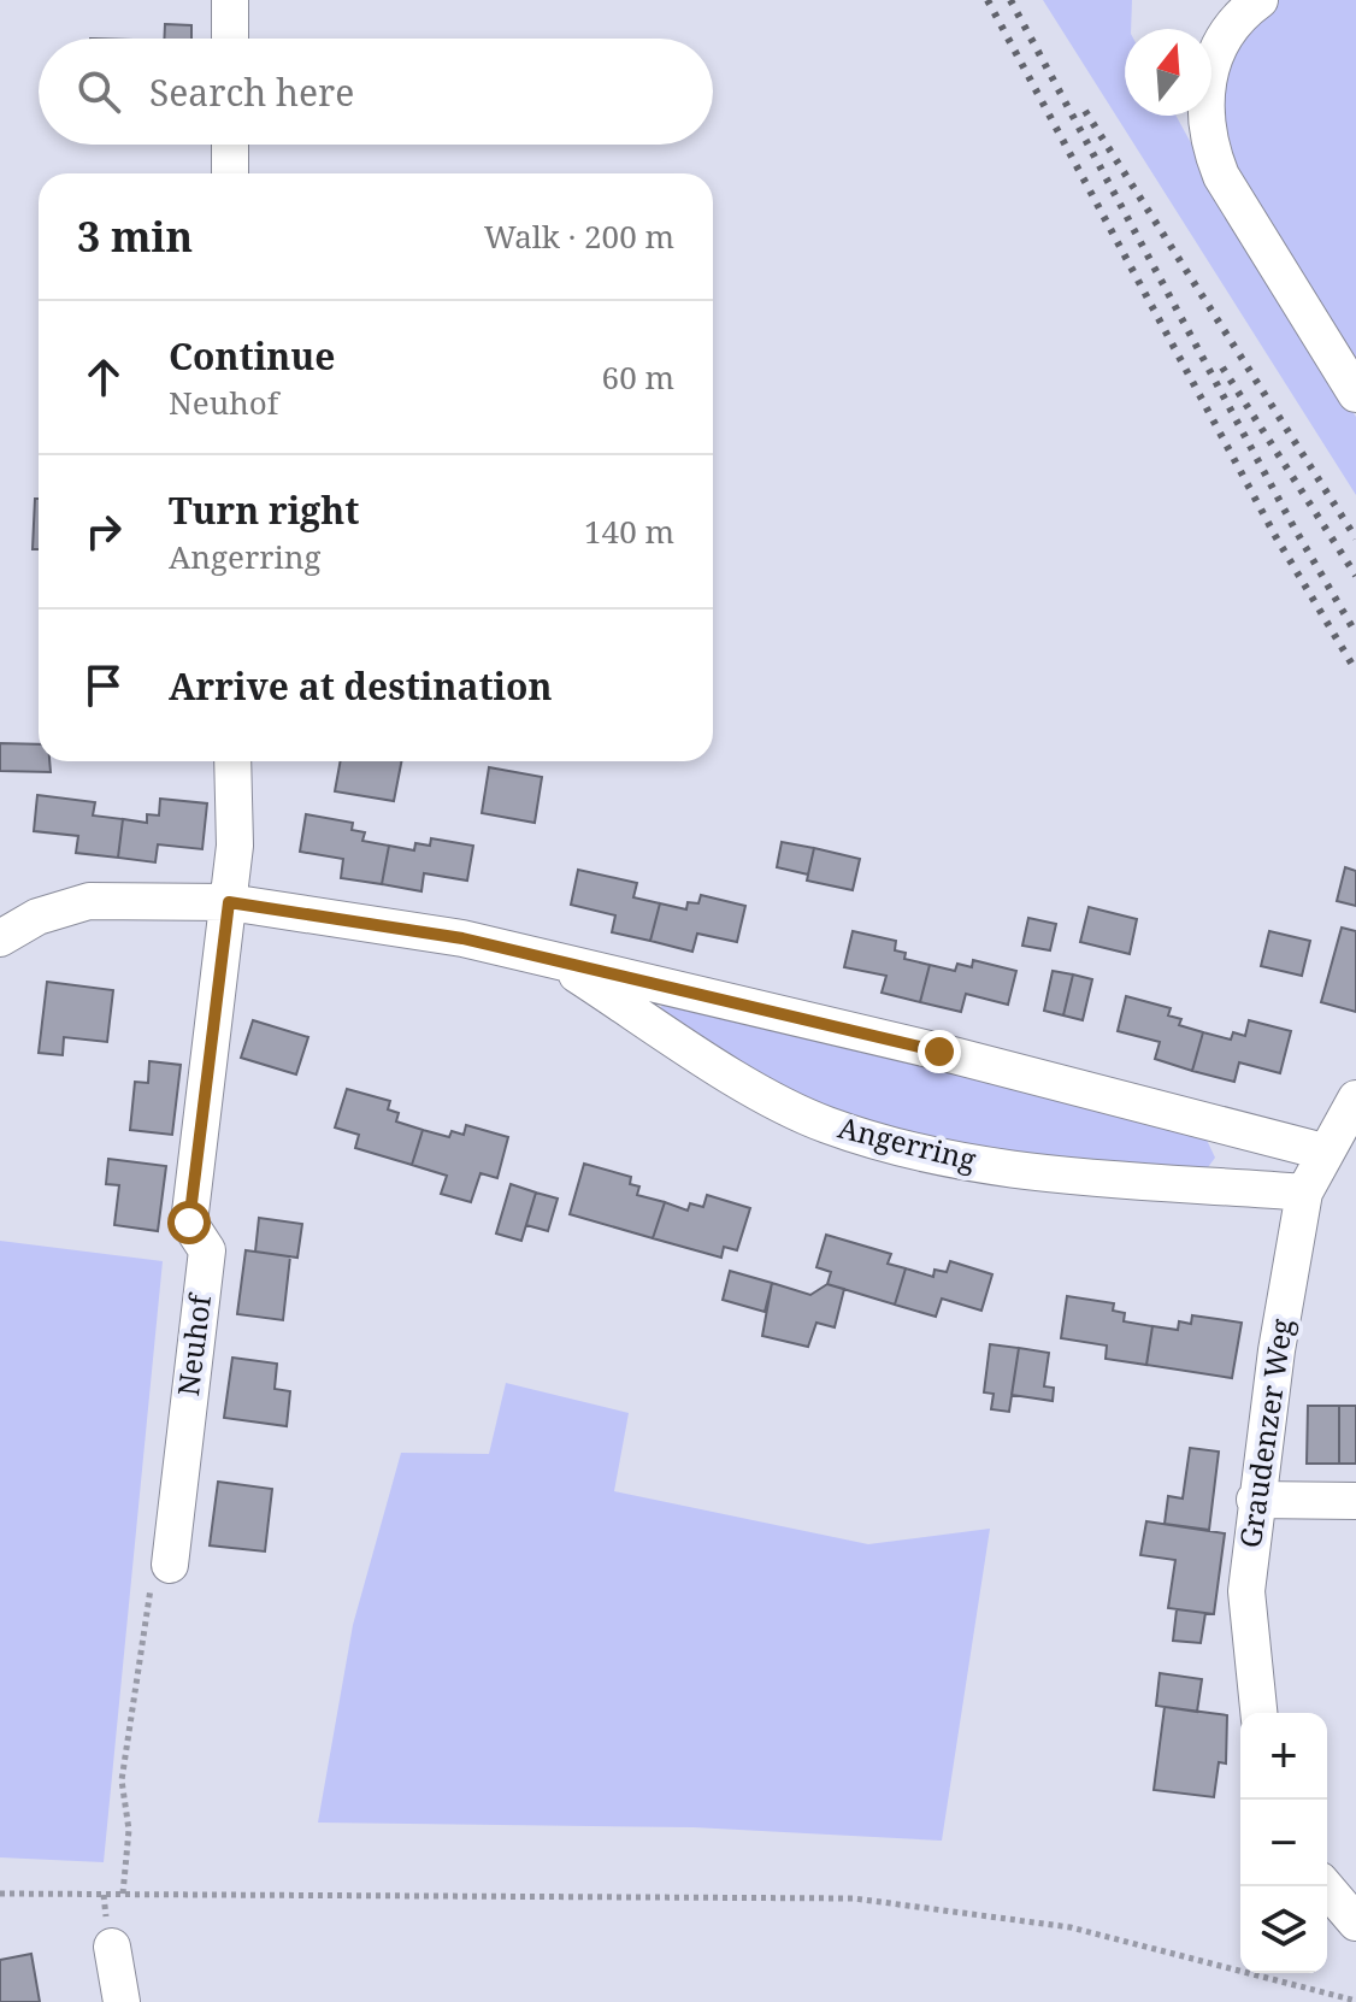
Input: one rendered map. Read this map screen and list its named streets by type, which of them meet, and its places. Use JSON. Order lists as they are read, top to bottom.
{
  "streets": {
    "street": ["Angerring", "Neuhof", "Graudenzer Weg"]
  },
  "crossings": [
    ["Angerring", "Neuhof"],
    ["Angerring", "Graudenzer Weg"]
  ],
  "north": "top",
  "page": {
    "search": "Search here",
    "heading": ["3 min", "Walk · 200 m"],
    "list": [
      ["Continue", "Neuhof", "60 m"],
      ["Turn right", "Angerring", "140 m"],
      "Arrive at destination"
    ],
    "map_buttons": ["+", "−"]
  }
}
